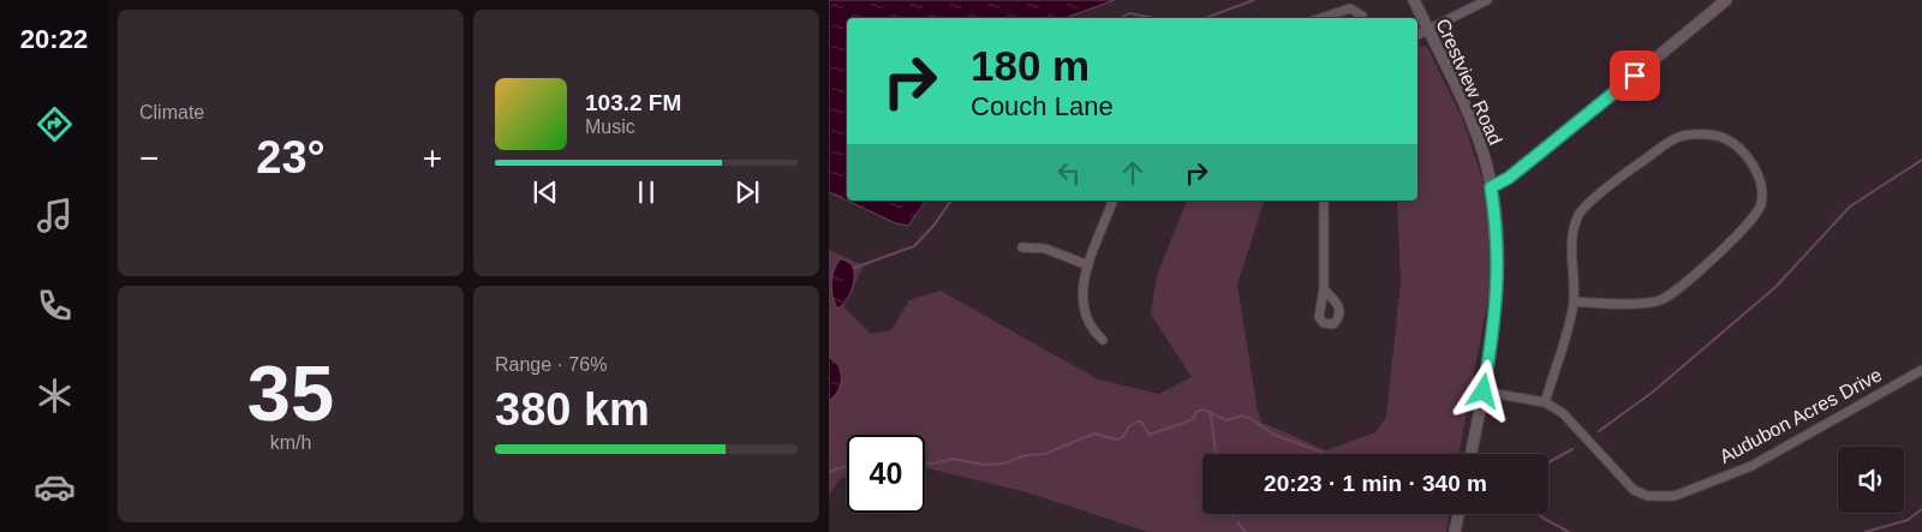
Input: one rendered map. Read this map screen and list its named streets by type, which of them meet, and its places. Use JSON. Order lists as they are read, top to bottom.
{
  "streets": {
    "street": ["Crestview Road", "Audubon Acres Drive"]
  },
  "crossings": [
    ["Crestview Road", "Audubon Acres Drive"]
  ],
  "page": {
    "tabs": "20:22",
    "tile": [
      "Climate",
      ["35", "km/h"],
      ["Range · 76%", "380 km"]
    ],
    "turn": ["180 m", "Couch Lane"],
    "song": ["103.2 FM", "Music"],
    "heat": ["−", "23°", "+"],
    "limit": "40",
    "trip": "20:23 · 1 min · 340 m"
  }
}
